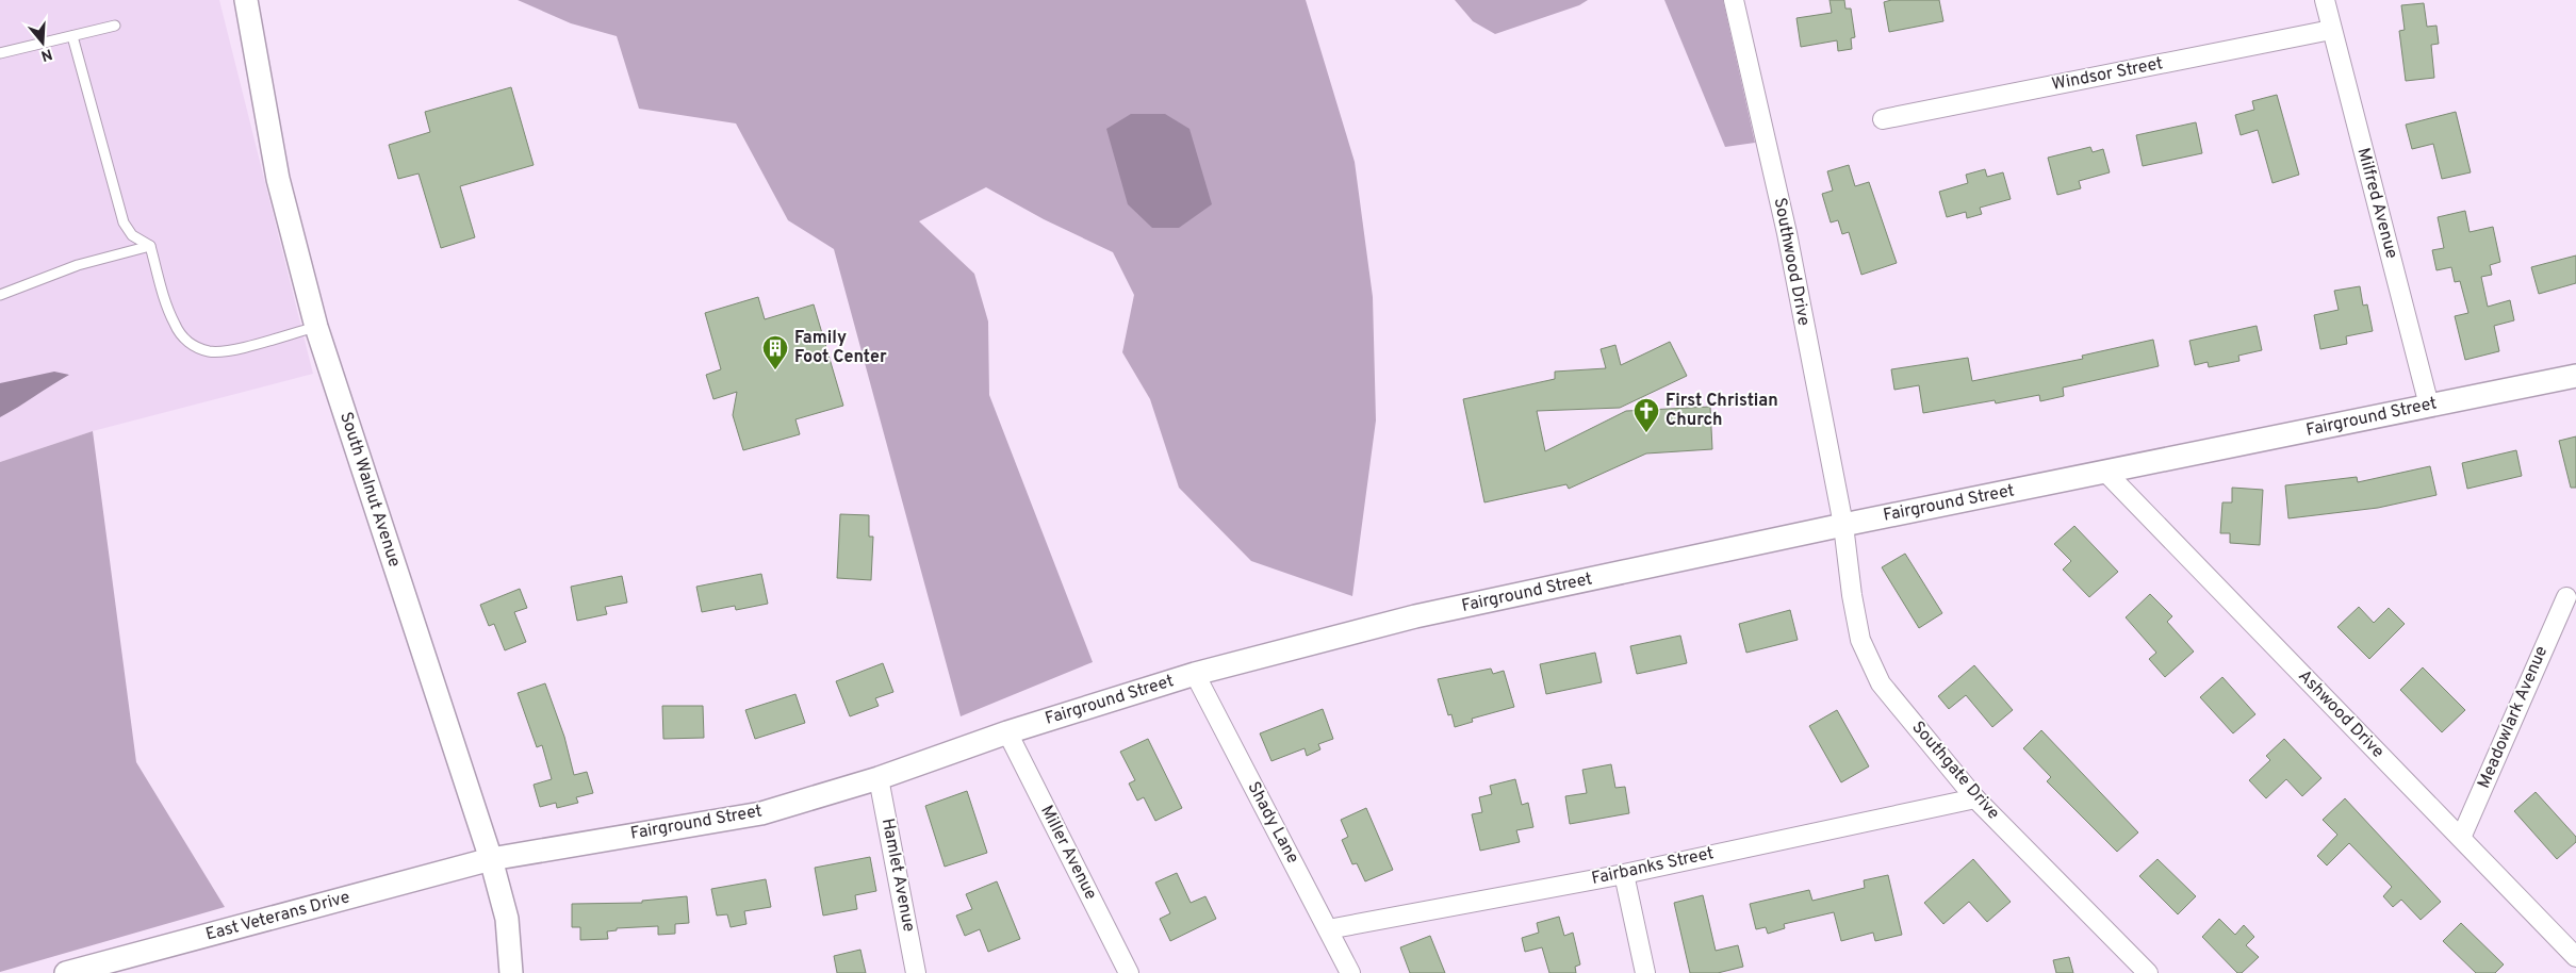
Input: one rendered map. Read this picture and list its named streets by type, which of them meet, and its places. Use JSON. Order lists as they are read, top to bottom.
{
  "streets": {
    "street": [
      "Windsor Street",
      "Milfred Avenue",
      "Southwood Drive",
      "Fairground Street",
      "South Walnut Avenue",
      "Ashwood Drive",
      "Meadowlark Avenue",
      "Southgate Drive",
      "Shady Lane",
      "Miller Avenue",
      "Fairbanks Street",
      "Hamlet Avenue",
      "East Veterans Drive"
    ]
  },
  "crossings": [
    ["Windsor Street", "Milfred Avenue"],
    ["Milfred Avenue", "Fairground Street"],
    ["Southwood Drive", "Fairground Street"],
    ["Southwood Drive", "Southgate Drive"],
    ["Fairground Street", "South Walnut Avenue"],
    ["Fairground Street", "Ashwood Drive"],
    ["Fairground Street", "Southgate Drive"],
    ["Fairground Street", "Shady Lane"],
    ["Fairground Street", "Miller Avenue"],
    ["Fairground Street", "Hamlet Avenue"],
    ["Fairground Street", "East Veterans Drive"],
    ["South Walnut Avenue", "East Veterans Drive"],
    ["Ashwood Drive", "Meadowlark Avenue"],
    ["Southgate Drive", "Fairbanks Street"],
    ["Shady Lane", "Fairbanks Street"]
  ],
  "places": {
    "building": ["Family Foot Center"],
    "church": ["First Christian Church"]
  },
  "north": "bottom"
}
